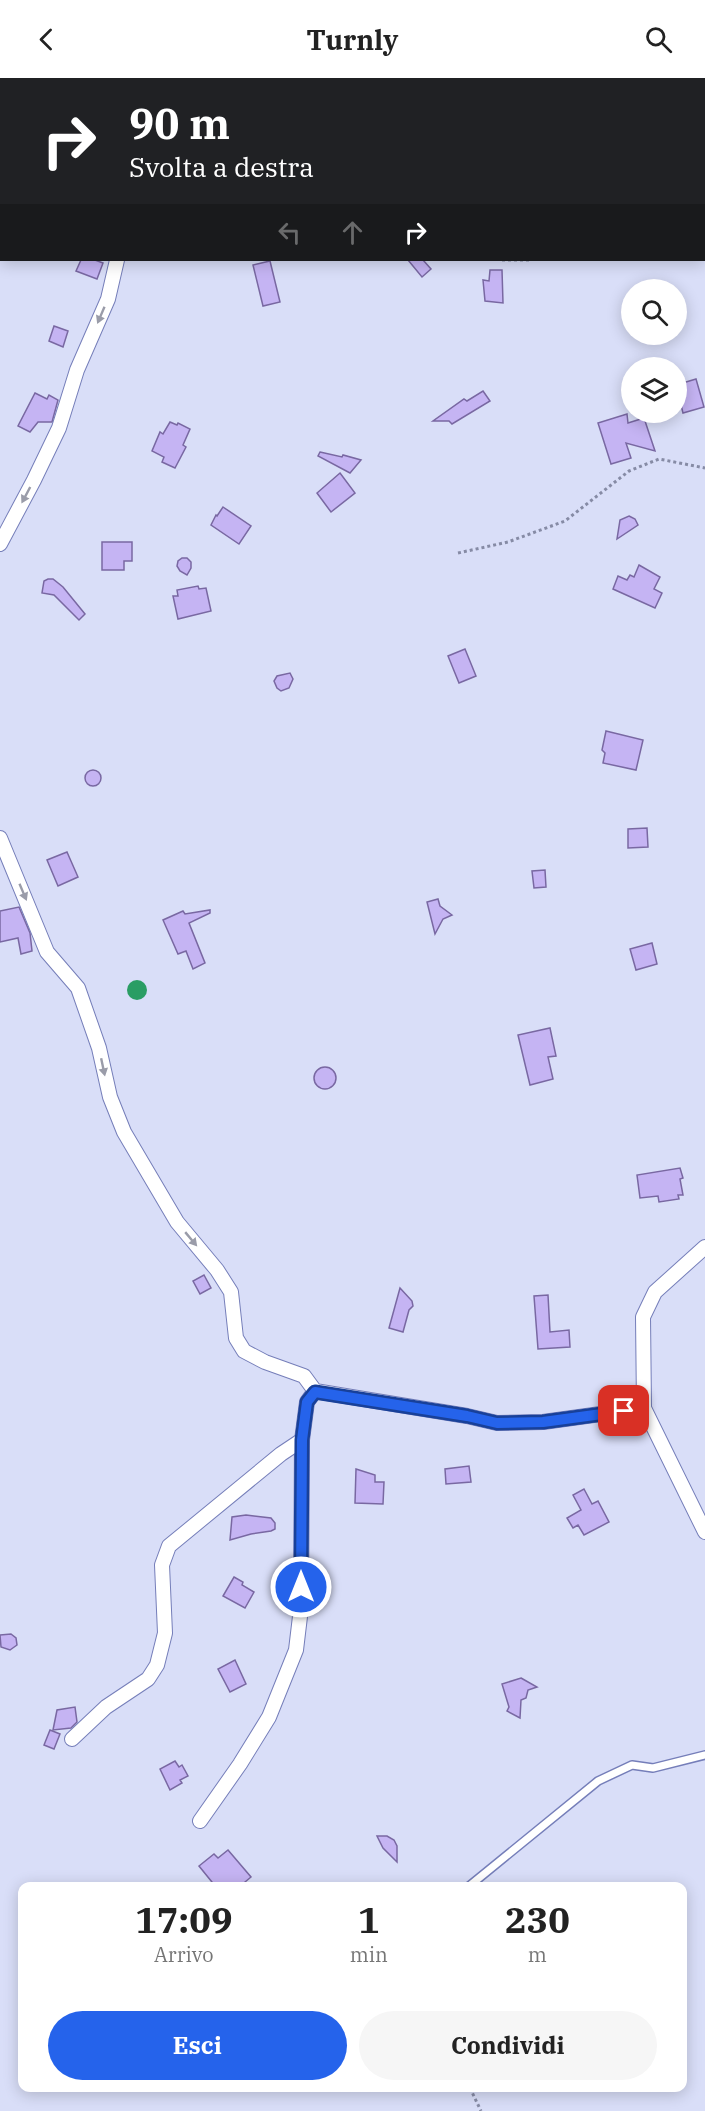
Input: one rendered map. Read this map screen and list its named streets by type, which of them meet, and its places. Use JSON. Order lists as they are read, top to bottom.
{
  "page": {
    "header": "Turnly",
    "turn": ["90 m", "Svolta a destra"],
    "eta": [
      "17:09",
      "Arrivo",
      "1",
      "min",
      "230",
      "m"
    ],
    "buttons": ["Esci", "Condividi"]
  }
}
